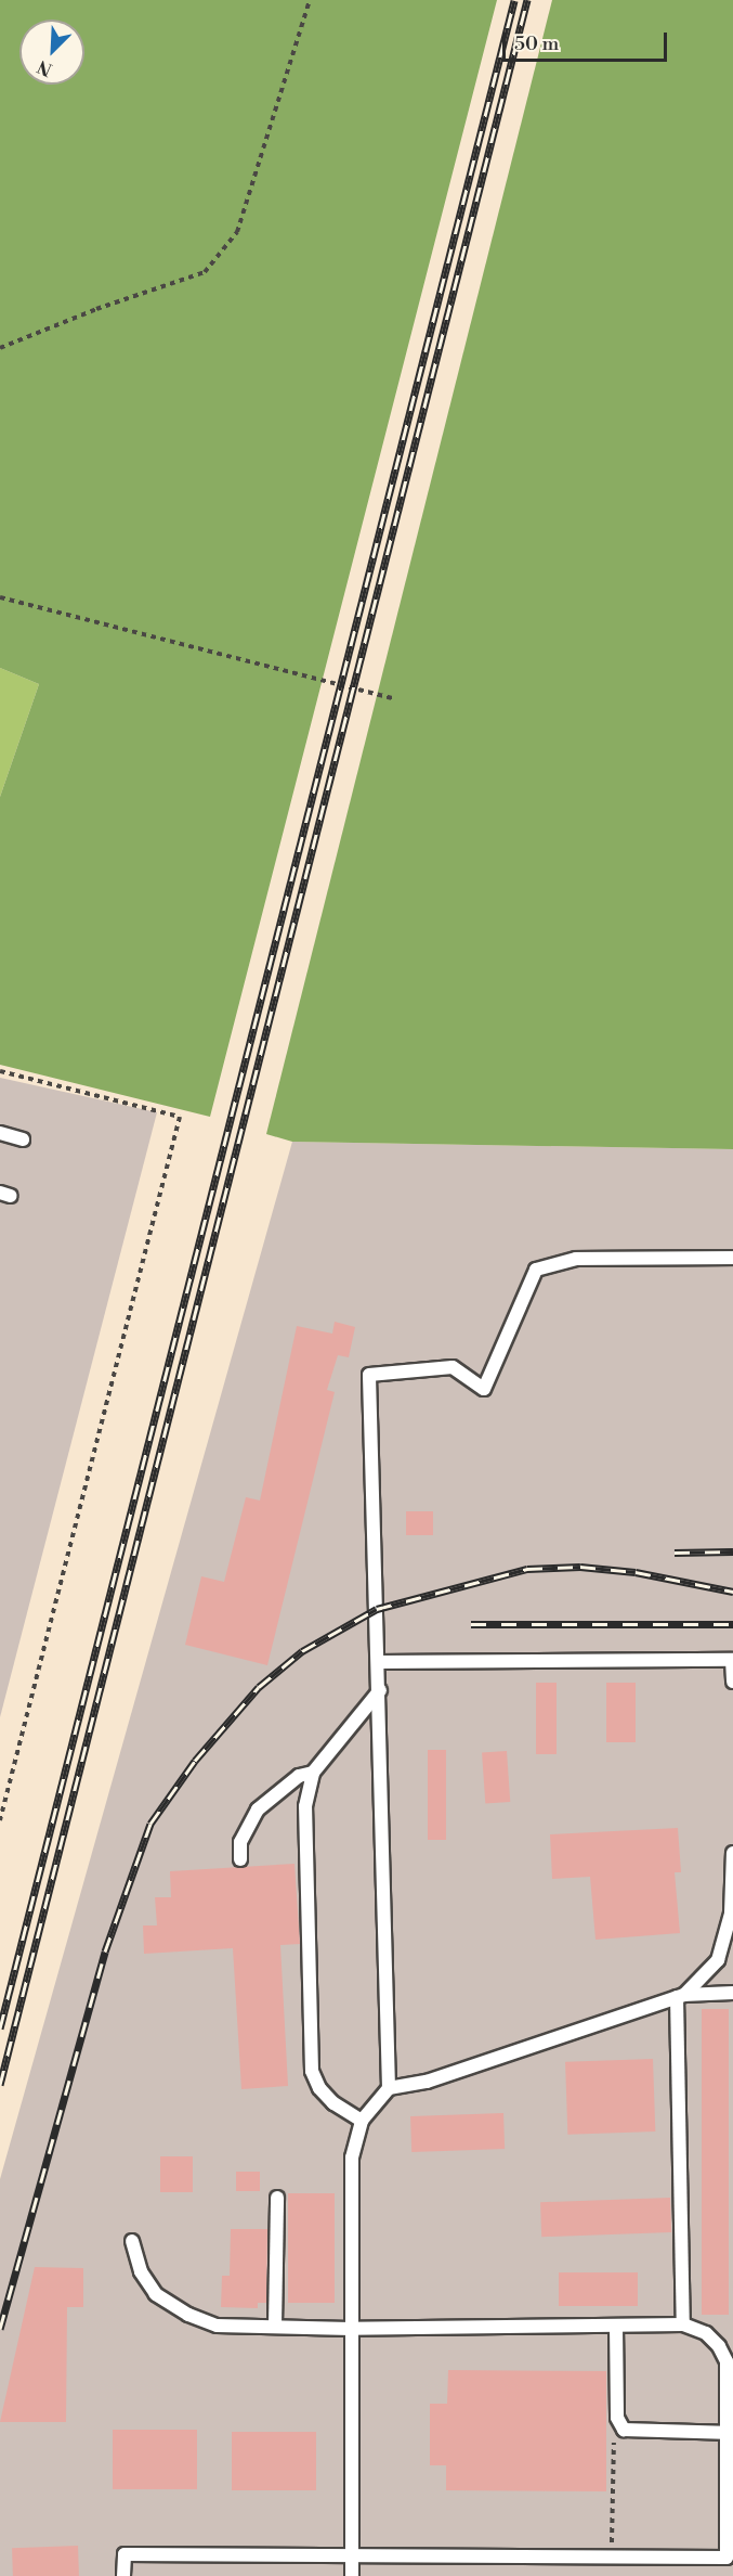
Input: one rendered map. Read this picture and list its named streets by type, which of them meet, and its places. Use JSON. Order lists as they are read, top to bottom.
{
  "scale_bar": "50 m",
  "north": "bottom left"
}
